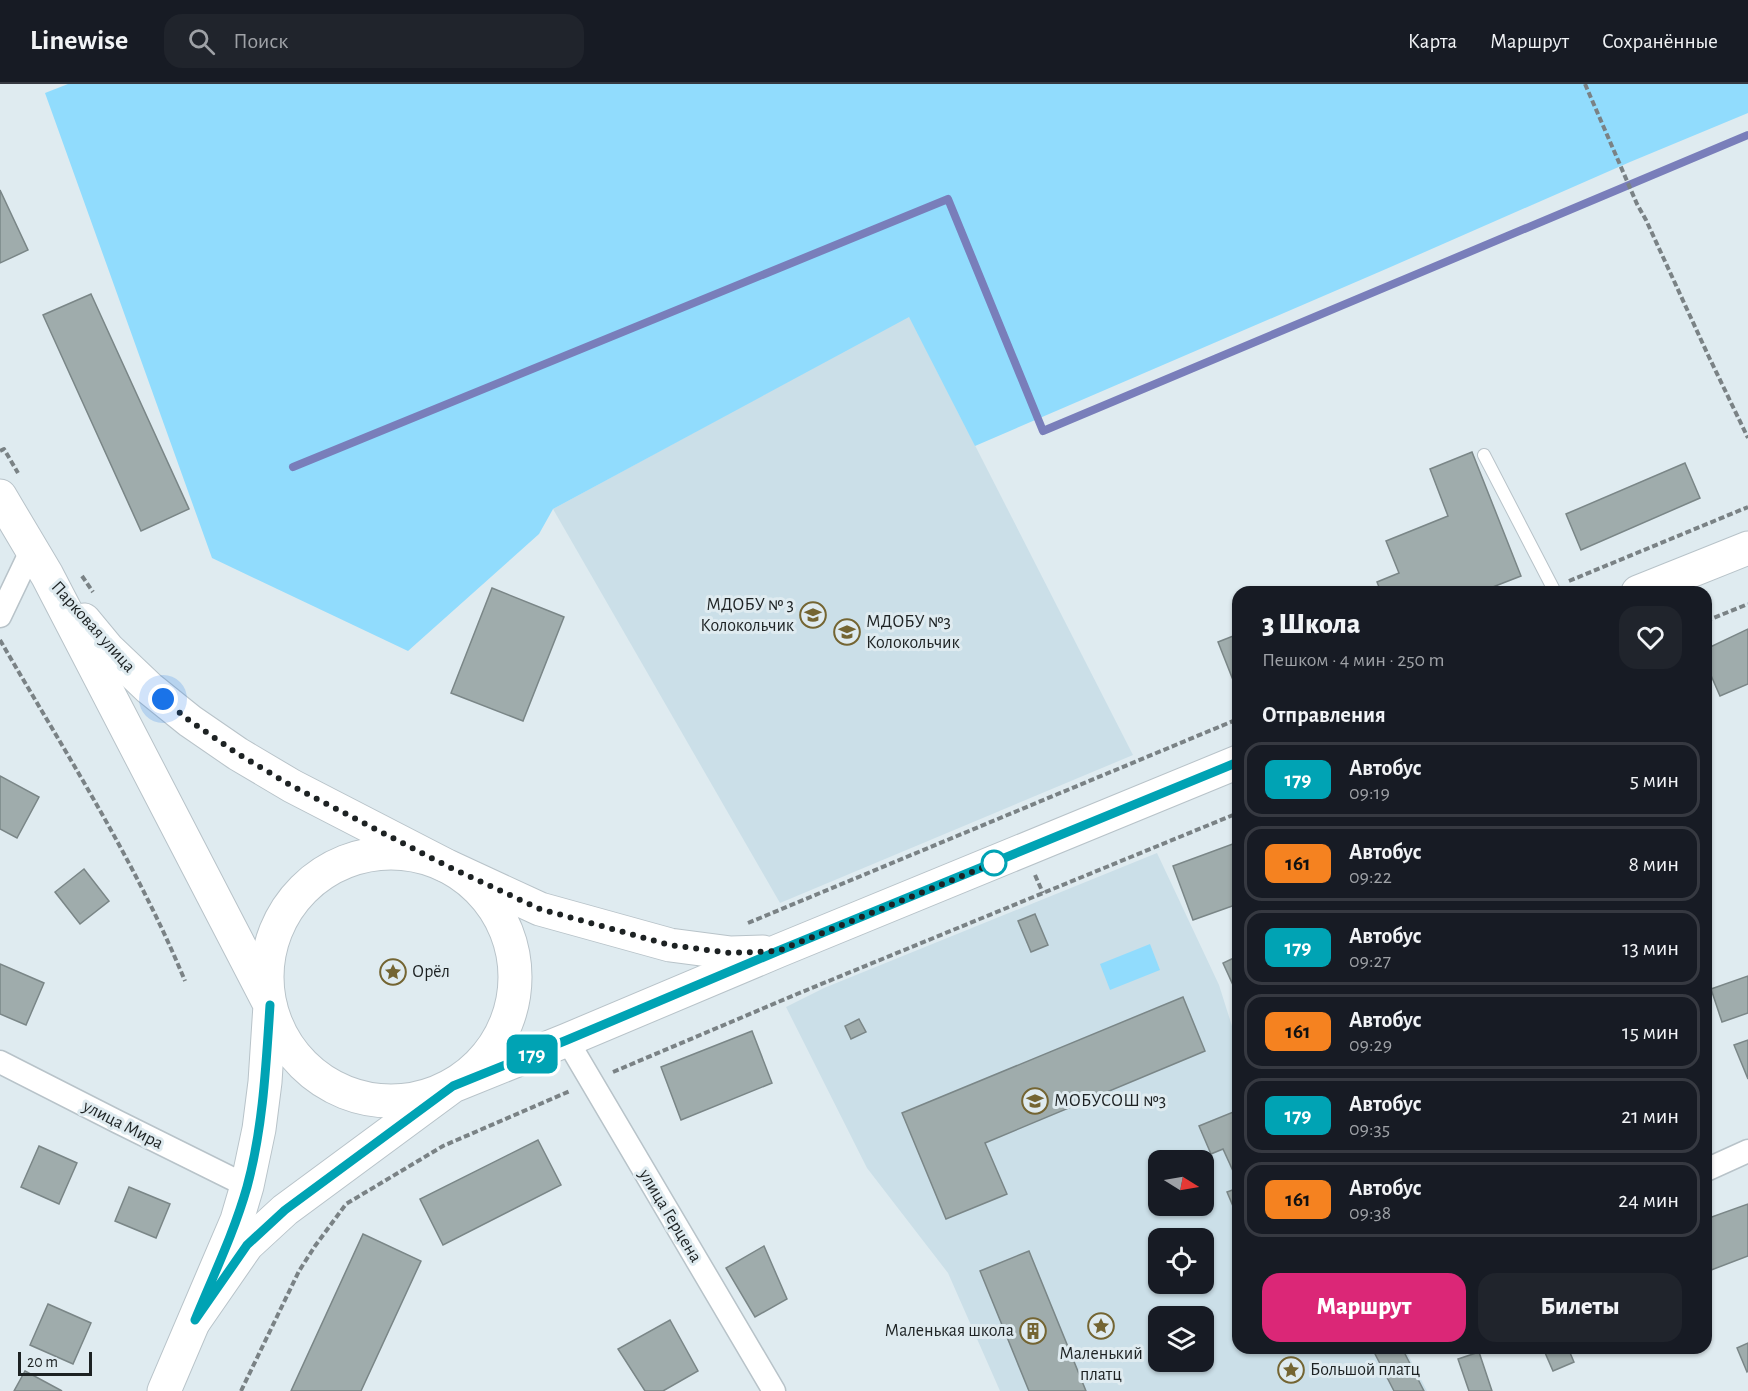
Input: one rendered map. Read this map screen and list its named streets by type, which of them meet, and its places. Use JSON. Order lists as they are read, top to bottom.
{
  "streets": {
    "main road": ["Парковая улица"],
    "street": ["улица Мира", "улица Герцена"]
  },
  "places": {
    "school or university": ["МДОБУ № 3 Колокольчик", "МДОБУ №3 Колокольчик", "МОБУСОШ №3"],
    "place": ["Орёл", "Маленький платц", "Большой платц"],
    "building": ["Маленькая школа"]
  },
  "lines": ["bus line 179"],
  "scale_bar": "20 m",
  "north": "right",
  "page": {
    "header": "Linewise",
    "search": "Поиск",
    "nav": ["Карта", "Маршрут", "Сохранённые"],
    "on_map": "179",
    "heading": [
      ["3 Школа", "Пешком · 4 мин · 250 m"],
      "Отправления"
    ],
    "list": [
      {
        "mark": "179",
        "name": "Автобус",
        "note": "09:19",
        "value": "5 мин"
      },
      {
        "mark": "161",
        "name": "Автобус",
        "note": "09:22",
        "value": "8 мин"
      },
      {
        "mark": "179",
        "name": "Автобус",
        "note": "09:27",
        "value": "13 мин"
      },
      {
        "mark": "161",
        "name": "Автобус",
        "note": "09:29",
        "value": "15 мин"
      },
      {
        "mark": "179",
        "name": "Автобус",
        "note": "09:35",
        "value": "21 мин"
      },
      {
        "mark": "161",
        "name": "Автобус",
        "note": "09:38",
        "value": "24 мин"
      }
    ],
    "buttons": ["Маршрут", "Билеты"],
    "scale": "20 m"
  }
}
